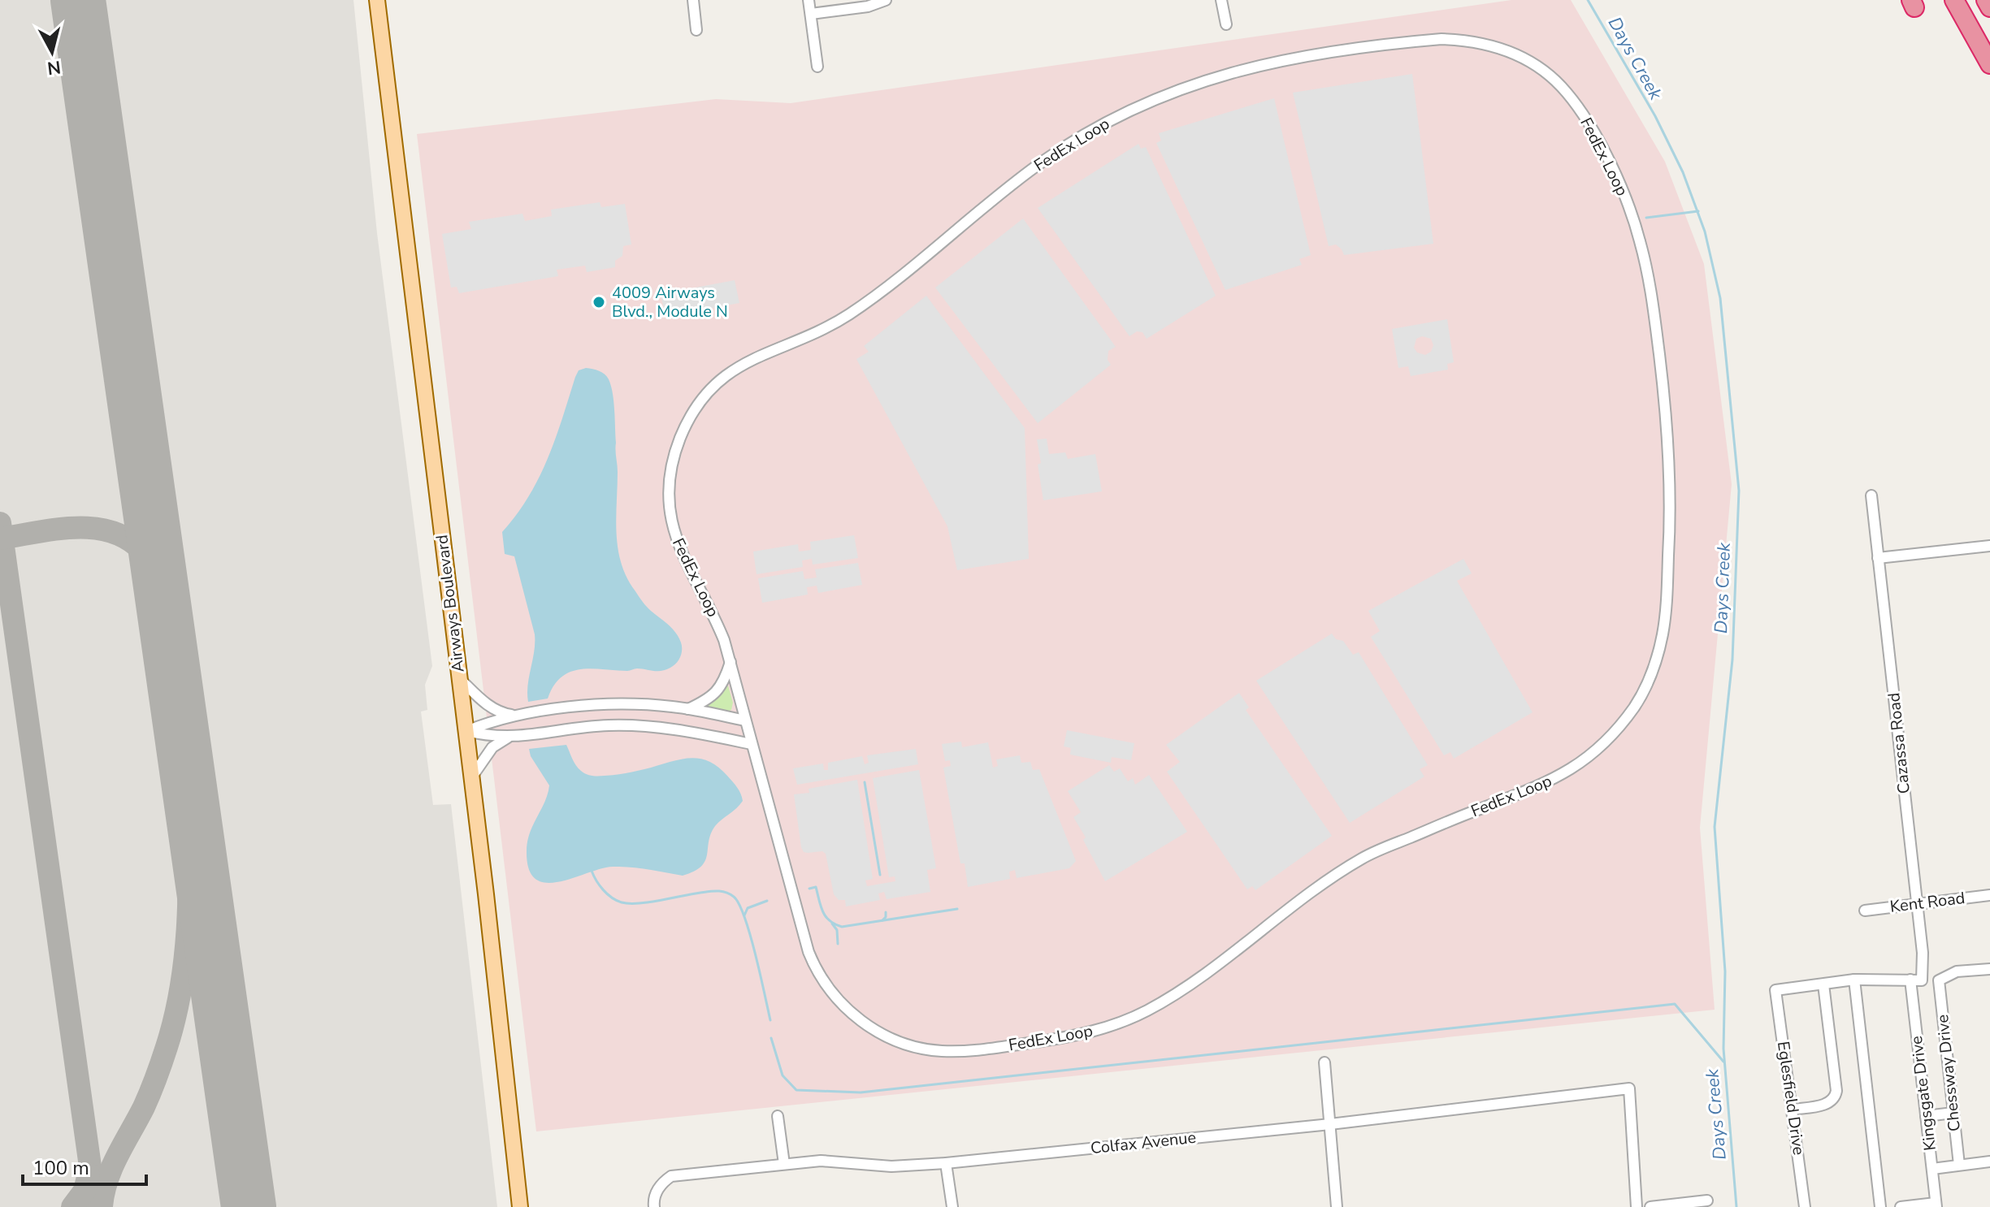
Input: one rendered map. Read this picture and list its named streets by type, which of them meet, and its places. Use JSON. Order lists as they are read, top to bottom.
{
  "streets": {
    "main road": ["Airways Boulevard"],
    "street": [
      "FedEx Loop",
      "Cazassa Road",
      "Kent Road",
      "Chessway Drive",
      "Kingsgate Drive",
      "Eglesfield Drive",
      "Colfax Avenue"
    ]
  },
  "crossings": [
    ["Cazassa Road", "Kent Road"],
    ["Cazassa Road", "Kingsgate Drive"]
  ],
  "water": ["Days Creek"],
  "places": ["4009 Airways Blvd., Module N"],
  "scale_bar": "100 m",
  "north": "bottom"
}
